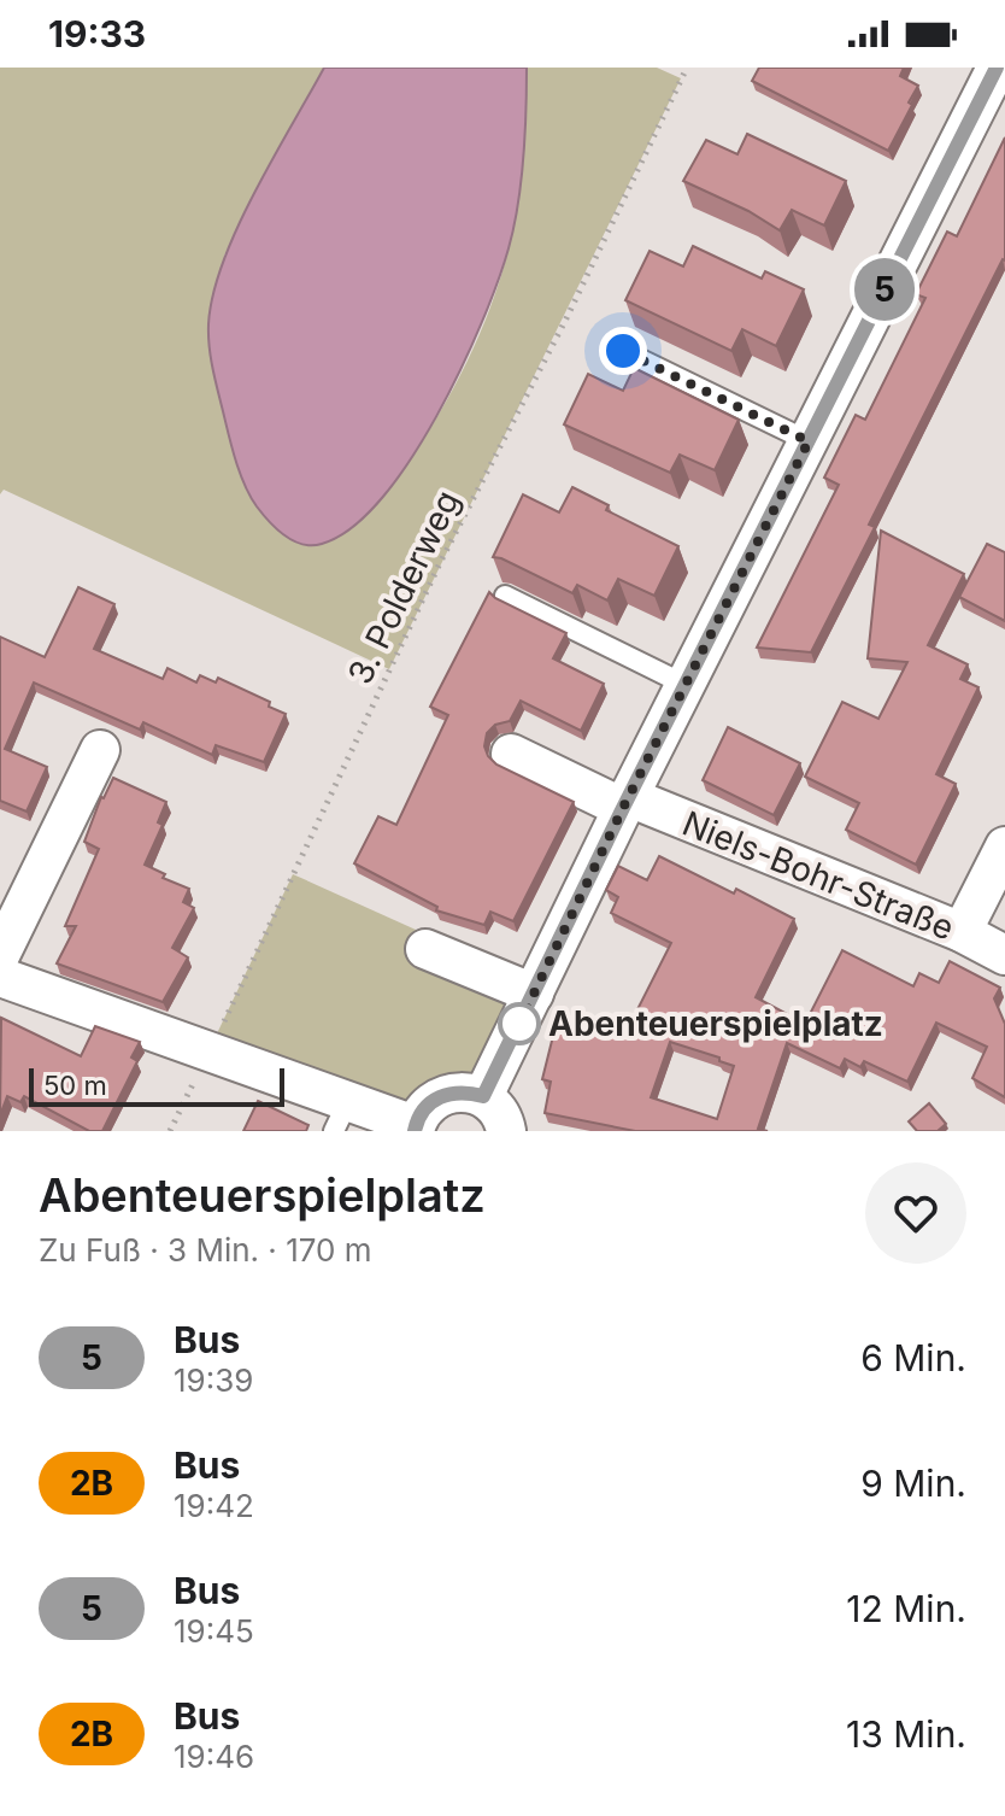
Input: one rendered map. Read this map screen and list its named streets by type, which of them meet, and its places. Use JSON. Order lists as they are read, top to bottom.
{
  "streets": {
    "street": ["Niels-Bohr-Straße"],
    "path": ["3. Polderweg"]
  },
  "places": ["Abenteuerspielplatz"],
  "lines": ["bus line 5"],
  "scale_bar": "50 m",
  "page": {
    "status": "19:33",
    "on_map": "5",
    "scale": "50 m",
    "heading": ["Abenteuerspielplatz", "Zu Fuß · 3 Min. · 170 m"],
    "list": [
      {
        "mark": "5",
        "name": "Bus",
        "note": "19:39",
        "value": "6 Min."
      },
      {
        "mark": "2B",
        "name": "Bus",
        "note": "19:42",
        "value": "9 Min."
      },
      {
        "mark": "5",
        "name": "Bus",
        "note": "19:45",
        "value": "12 Min."
      },
      {
        "mark": "2B",
        "name": "Bus",
        "note": "19:46",
        "value": "13 Min."
      }
    ]
  }
}
